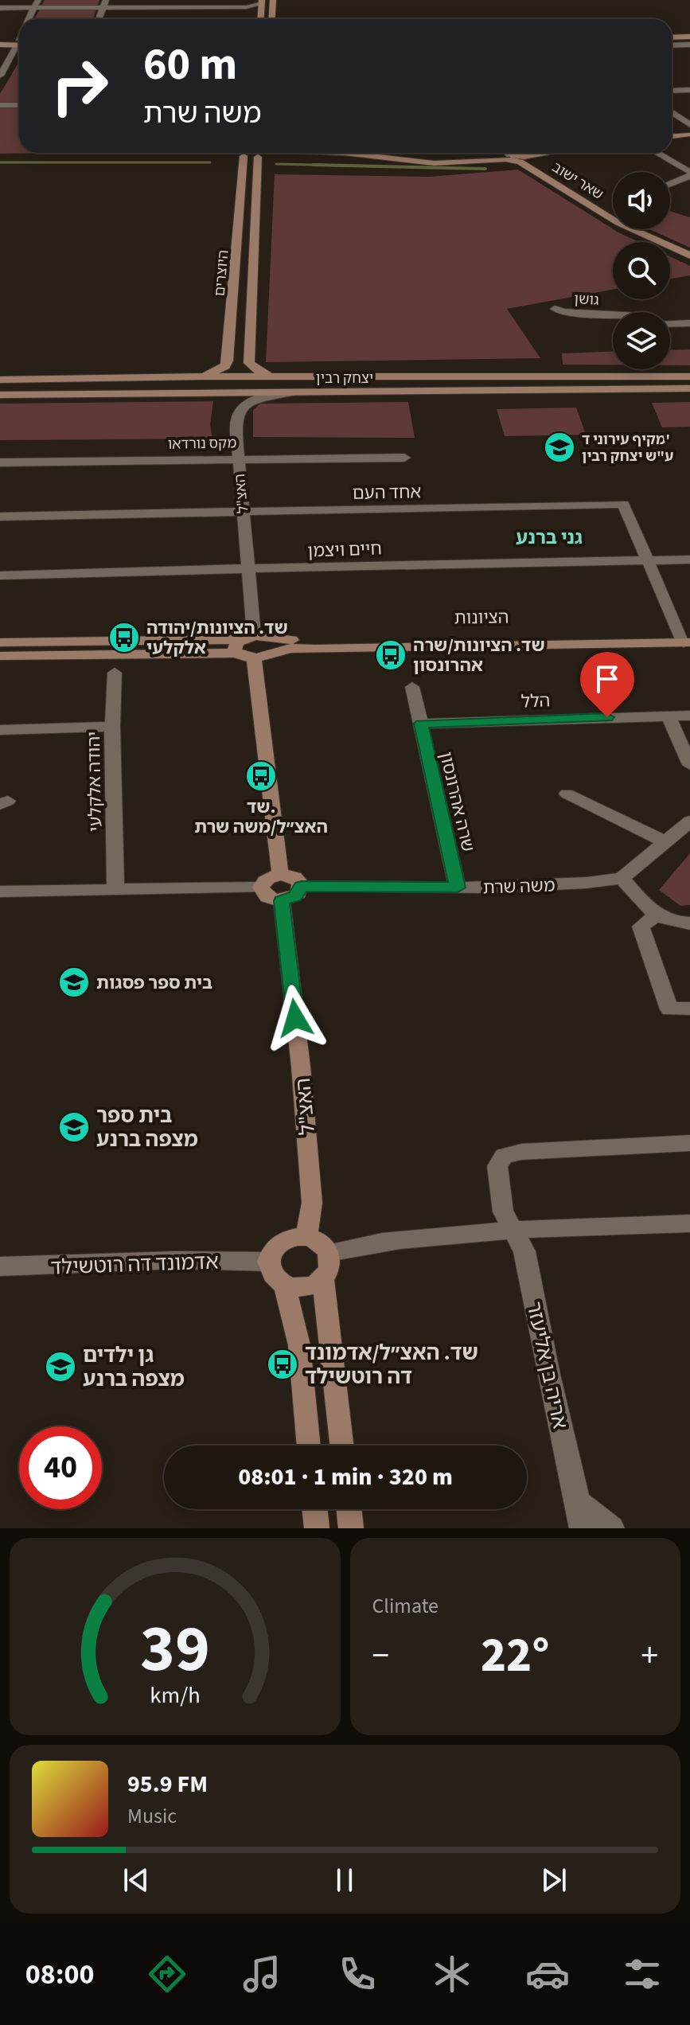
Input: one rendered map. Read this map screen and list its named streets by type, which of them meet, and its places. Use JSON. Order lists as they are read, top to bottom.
{
  "streets": {
    "street": [
      "שאר ישוב",
      "היוצרים",
      "גושן",
      "יצחק רבין",
      "מקס נורדאו",
      "אחד העם",
      "האצ\"ל",
      "חיים ויצמן",
      "הציונות",
      "הלל",
      "יהודה אלקלעי",
      "שרה אהרונסון",
      "משה שרת",
      "אדמונד דה רוטשילד",
      "אריה בן אליעזר"
    ]
  },
  "crossings": [
    ["היוצרים", "יצחק רבין"],
    ["יצחק רבין", "האצ\"ל"],
    ["מקס נורדאו", "האצ\"ל"],
    ["אחד העם", "האצ\"ל"],
    ["אחד העם", "חיים ויצמן"],
    ["אחד העם", "הציונות"],
    ["האצ\"ל", "חיים ויצמן"],
    ["האצ\"ל", "משה שרת"],
    ["האצ\"ל", "אדמונד דה רוטשילד"],
    ["הלל", "שרה אהרונסון"],
    ["שרה אהרונסון", "משה שרת"]
  ],
  "districts": ["גני ברנע"],
  "places": {
    "school or university": [
      "מקיף עירוני ד' ע\"ש יצחק רבין",
      "בית ספר פסגות",
      "בית ספר מצפה ברנע",
      "גן ילדים מצפה ברנע"
    ],
    "bus stop": [
      "שד. הציונות/יהודה אלקלעי",
      "שד. הציונות/שרה אהרונסון",
      "שד. האצ״ל/משה שרת",
      "שד. האצ״ל/אדמונד דה רוטשילד"
    ]
  },
  "page": {
    "turn": ["60 m", "משה שרת"],
    "limit": "40",
    "trip": "08:01 · 1 min · 320 m",
    "tile": "Climate",
    "heat": ["−", "22°", "+"],
    "song": ["95.9 FM", "Music"],
    "tabs": "08:00",
    "gauge": ["39", "km/h"]
  }
}
